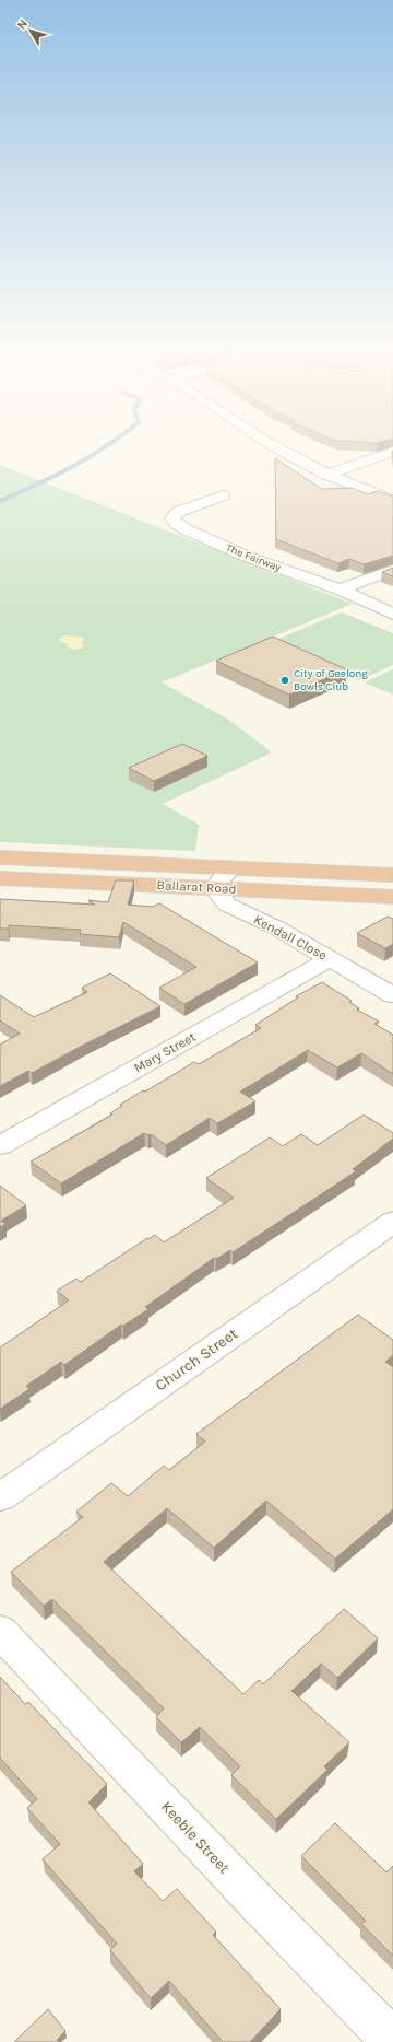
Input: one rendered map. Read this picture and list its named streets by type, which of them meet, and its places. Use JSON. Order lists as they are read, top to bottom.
{
  "streets": {
    "highway": ["Ballarat Road"],
    "street": [
      "The Fairway",
      "Kendall Close",
      "Mary Street",
      "Church Street",
      "Keeble Street"
    ]
  },
  "crossings": [
    ["Ballarat Road", "Kendall Close"],
    ["Kendall Close", "Mary Street"]
  ],
  "places": ["City of Geelong Bowls Club"],
  "north": "top left"
}
